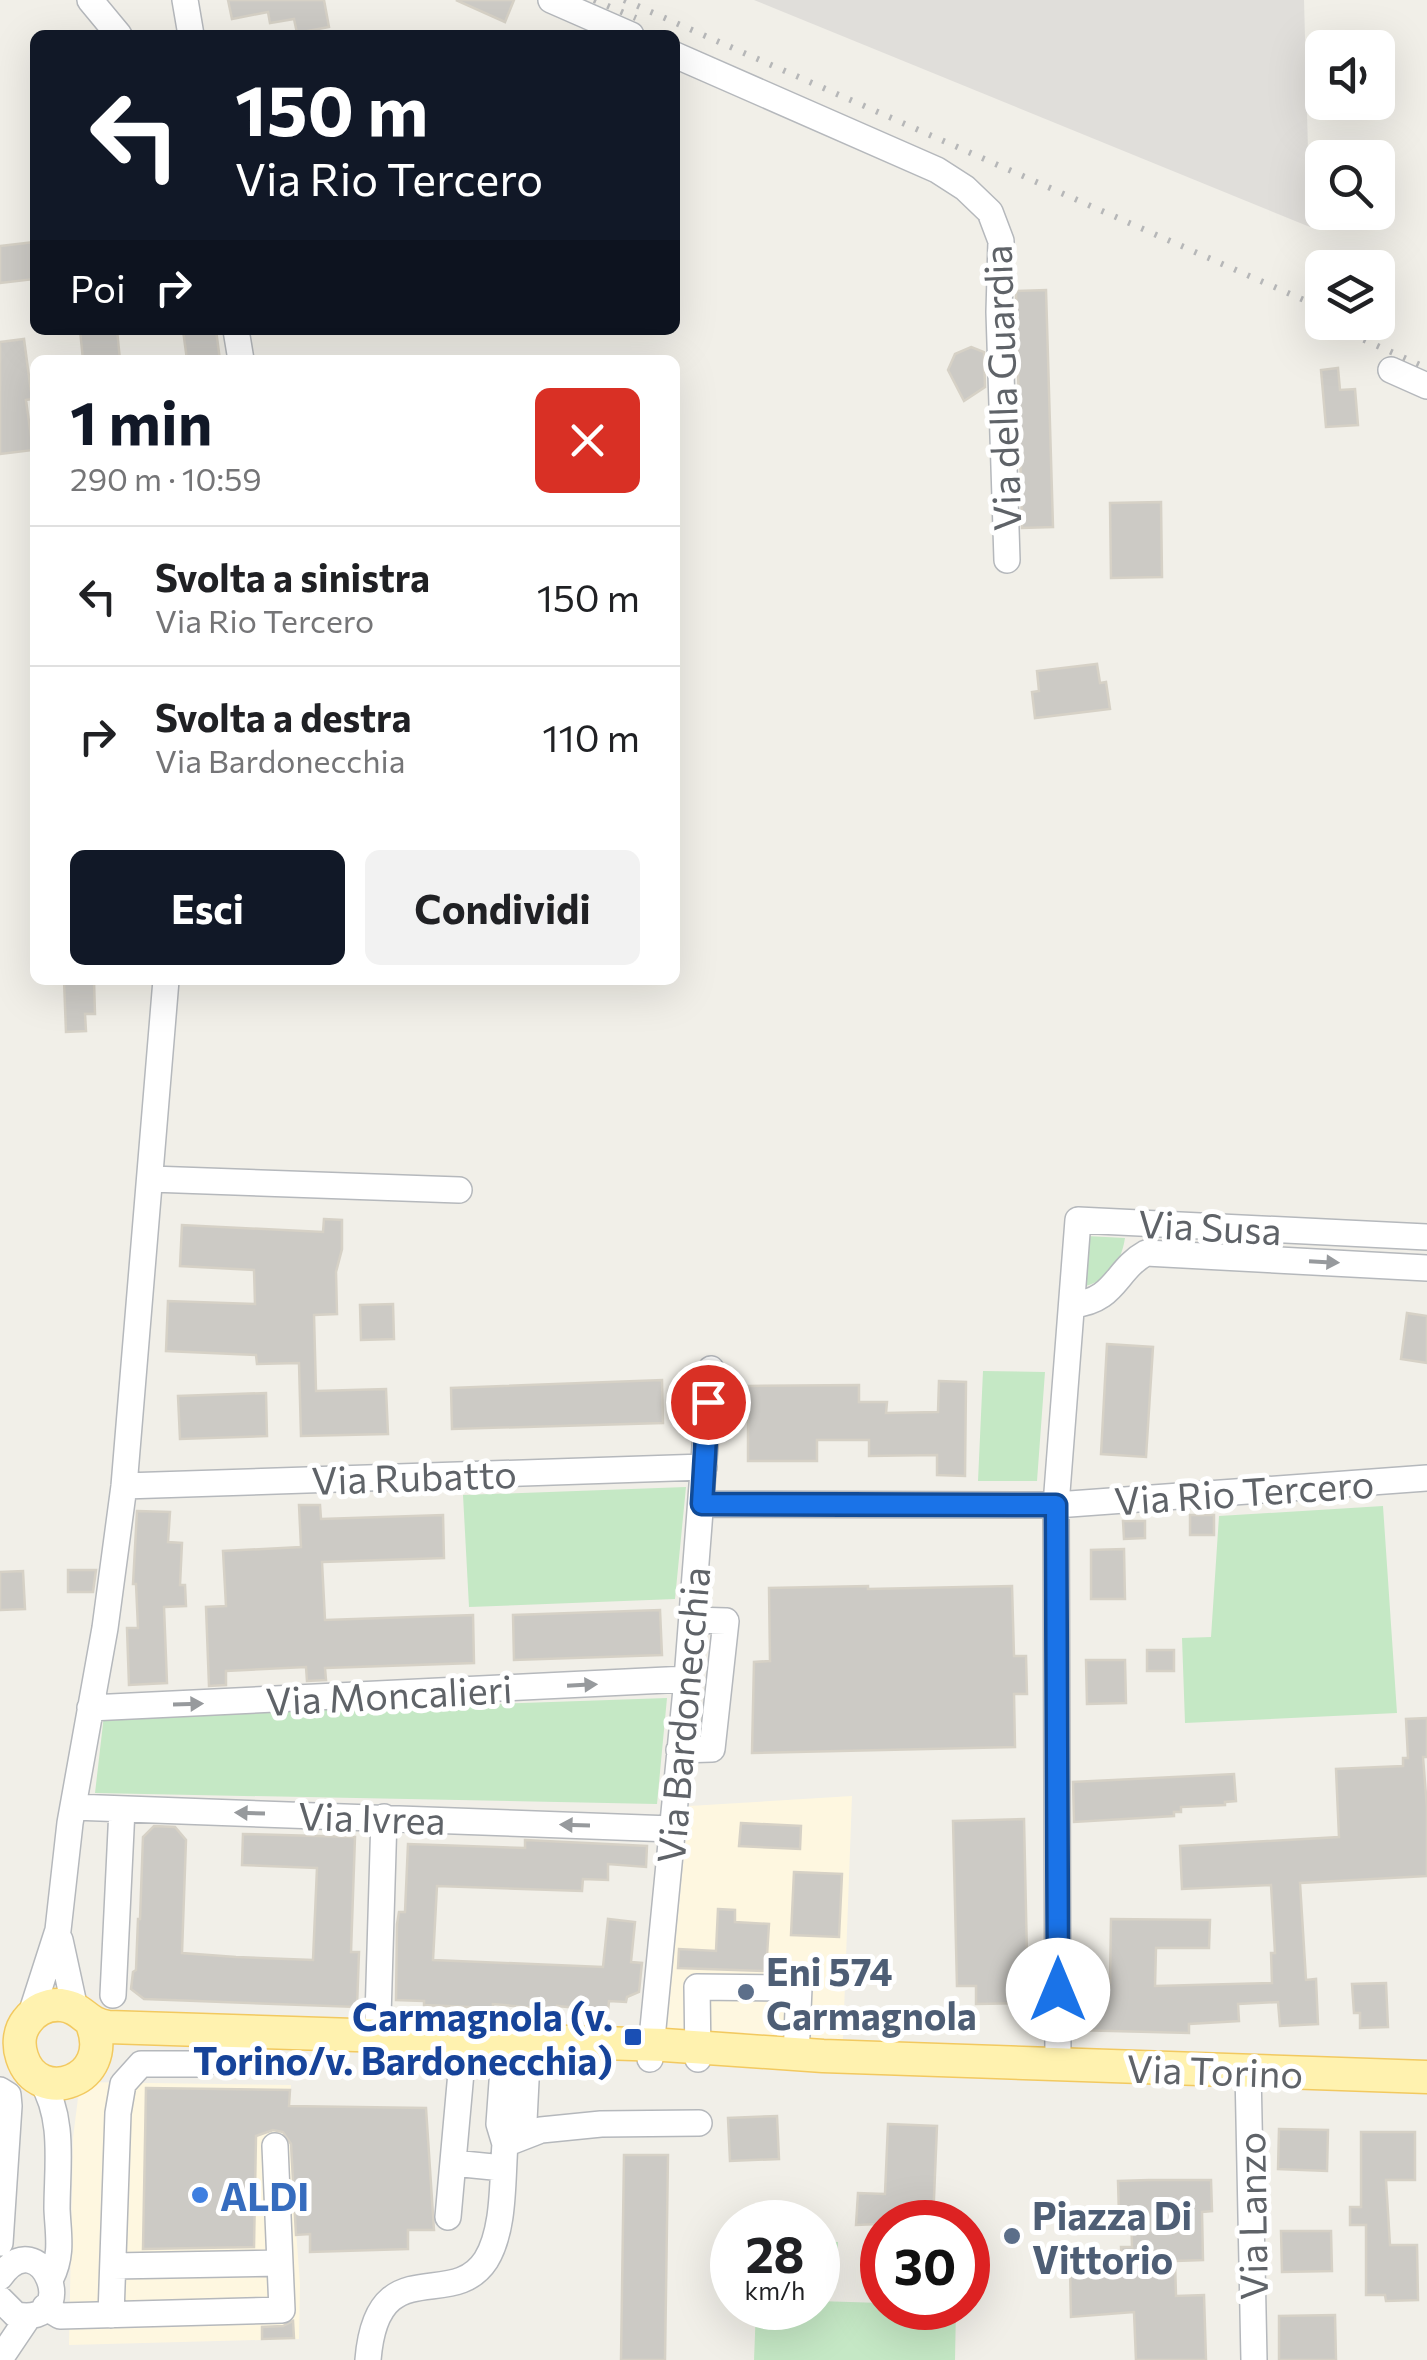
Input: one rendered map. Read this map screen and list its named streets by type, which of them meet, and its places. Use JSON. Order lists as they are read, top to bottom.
{
  "streets": {
    "main road": ["Via Torino"],
    "street": [
      "Via della Guardia",
      "Via Susa",
      "Via Rubatto",
      "Via Rio Tercero",
      "Via Moncalieri",
      "Via Bardonecchia",
      "Via Ivrea",
      "Via Lanzo"
    ]
  },
  "crossings": [
    ["Via Susa", "Via Rio Tercero"],
    ["Via Susa", "Via Torino"],
    ["Via Rubatto", "Via Bardonecchia"],
    ["Via Rio Tercero", "Via Bardonecchia"],
    ["Via Moncalieri", "Via Bardonecchia"],
    ["Via Bardonecchia", "Via Ivrea"],
    ["Via Bardonecchia", "Via Torino"],
    ["Via Torino", "Via Lanzo"]
  ],
  "one_way": ["Via Moncalieri", "Via Ivrea"],
  "places": {
    "other": ["Eni 574 Carmagnola", "ALDI", "Piazza Di Vittorio"],
    "transit": ["Carmagnola (v. Torino/v. Bardonecchia)"]
  },
  "page": {
    "turn": ["150 m", "Via Rio Tercero"],
    "then": "Poi",
    "heading": ["1 min", "290 m · 10:59"],
    "list": [
      {
        "name": "Svolta a sinistra",
        "note": "Via Rio Tercero",
        "value": "150 m"
      },
      {
        "name": "Svolta a destra",
        "note": "Via Bardonecchia",
        "value": "110 m"
      }
    ],
    "buttons": ["Esci", "Condividi"],
    "speed": "28 km/h",
    "limit": "30"
  }
}
